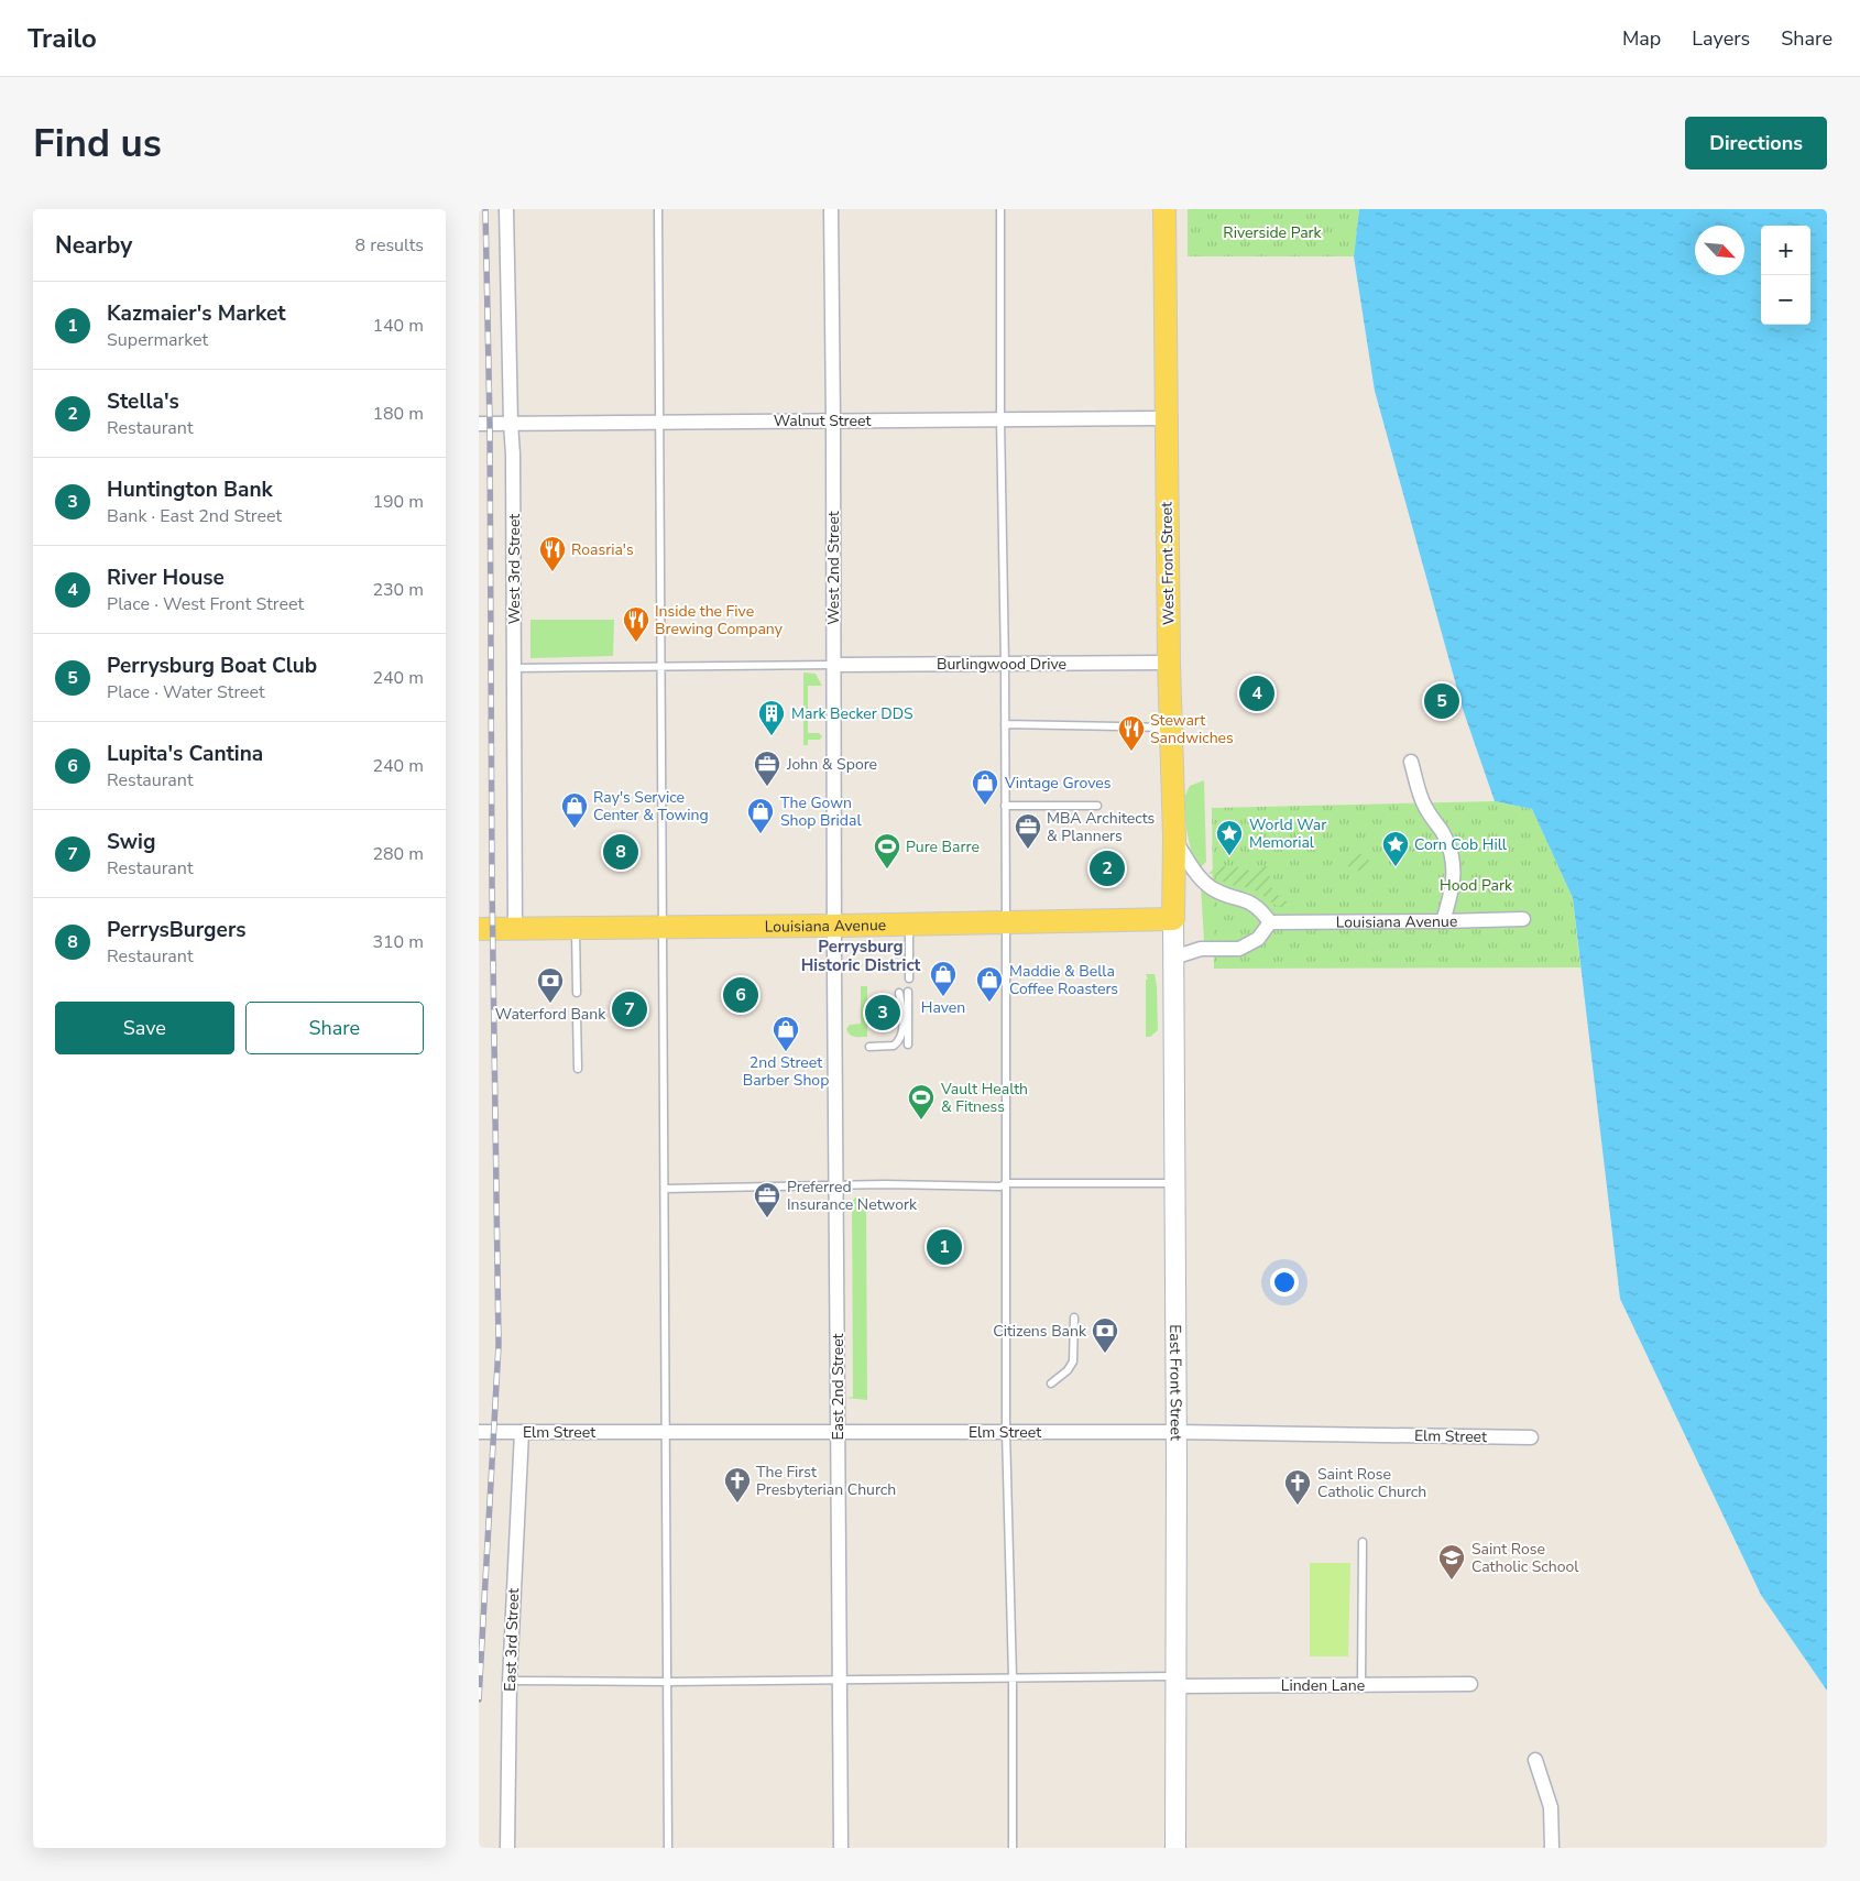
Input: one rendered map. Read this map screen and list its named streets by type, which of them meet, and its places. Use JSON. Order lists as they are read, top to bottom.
{
  "streets": {
    "main road": ["West Front Street", "Louisiana Avenue", "East Front Street"],
    "street": [
      "Walnut Street",
      "West 2nd Street",
      "West 3rd Street",
      "Burlingwood Drive",
      "East 2nd Street",
      "Elm Street",
      "East 3rd Street",
      "Linden Lane"
    ]
  },
  "crossings": [
    ["Walnut Street", "West Front Street"],
    ["Walnut Street", "West 2nd Street"],
    ["Walnut Street", "West 3rd Street"],
    ["West Front Street", "Burlingwood Drive"],
    ["West Front Street", "Louisiana Avenue"],
    ["West Front Street", "East Front Street"],
    ["West 2nd Street", "Burlingwood Drive"],
    ["West 2nd Street", "Louisiana Avenue"],
    ["West 2nd Street", "East 2nd Street"],
    ["West 3rd Street", "Louisiana Avenue"],
    ["Louisiana Avenue", "East Front Street"],
    ["Louisiana Avenue", "East 2nd Street"],
    ["East Front Street", "Elm Street"],
    ["East Front Street", "Linden Lane"],
    ["East 2nd Street", "Elm Street"],
    ["Elm Street", "East 3rd Street"]
  ],
  "districts": ["Perrysburg Historic District"],
  "parks": ["Riverside Park", "Hood Park"],
  "places": {
    "restaurant": ["Roasria's", "Inside the Five Brewing Company", "Stewart Sandwiches"],
    "building": ["Mark Becker DDS"],
    "office": ["John & Spore", "MBA Architects & Planners", "Preferred Insurance Network"],
    "shop": [
      "Vintage Groves",
      "Ray's Service Center & Towing",
      "The Gown Shop Bridal",
      "Haven",
      "Maddie & Bella Coffee Roasters",
      "2nd Street Barber Shop"
    ],
    "place": ["World War Memorial", "Corn Cob Hill"],
    "sports": ["Pure Barre", "Vault Health & Fitness"],
    "bank": ["Waterford Bank", "Citizens Bank"],
    "church": ["The First Presbyterian Church", "Saint Rose Catholic Church"],
    "school or university": ["Saint Rose Catholic School"]
  },
  "north": "bottom right",
  "page": {
    "header": "Trailo",
    "nav": ["Map", "Layers", "Share"],
    "buttons": [
      "Directions",
      ["Save", "Share"]
    ],
    "title": "Find us",
    "heading": ["Nearby", "8 results"],
    "map_buttons": ["+", "−"],
    "list": [
      {
        "mark": "1",
        "name": "Kazmaier's Market",
        "note": "Supermarket",
        "value": "140 m"
      },
      {
        "mark": "2",
        "name": "Stella's",
        "note": "Restaurant",
        "value": "180 m"
      },
      {
        "mark": "3",
        "name": "Huntington Bank",
        "note": "Bank · East 2nd Street",
        "value": "190 m"
      },
      {
        "mark": "4",
        "name": "River House",
        "note": "Place · West Front Street",
        "value": "230 m"
      },
      {
        "mark": "5",
        "name": "Perrysburg Boat Club",
        "note": "Place · Water Street",
        "value": "240 m"
      },
      {
        "mark": "6",
        "name": "Lupita's Cantina",
        "note": "Restaurant",
        "value": "240 m"
      },
      {
        "mark": "7",
        "name": "Swig",
        "note": "Restaurant",
        "value": "280 m"
      },
      {
        "mark": "8",
        "name": "PerrysBurgers",
        "note": "Restaurant",
        "value": "310 m"
      }
    ],
    "pins": [
      "4",
      "5",
      "8",
      "2",
      "6",
      "7",
      "3",
      "1"
    ]
  }
}
